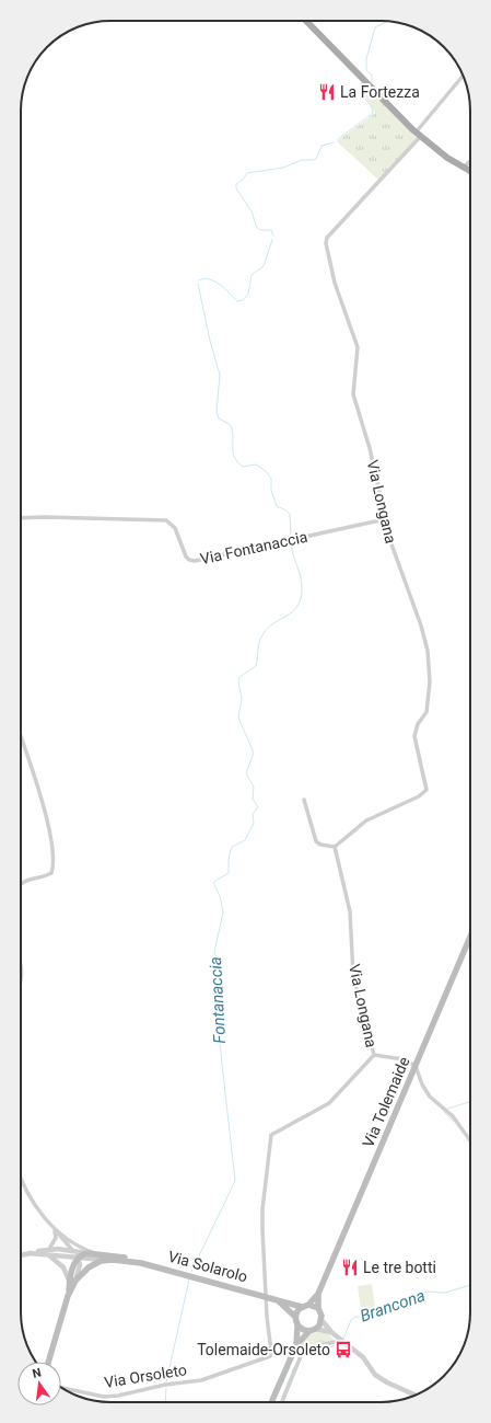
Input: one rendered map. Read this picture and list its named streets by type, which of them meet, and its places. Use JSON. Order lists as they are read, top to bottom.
{
  "streets": {
    "main road": ["Via Tolemaide", "Via Solarolo"],
    "street": ["Via Longana", "Via Fontanaccia", "Via Orsoleto"]
  },
  "crossings": [
    ["Via Longana", "Via Fontanaccia"],
    ["Via Longana", "Via Solarolo"],
    ["Via Longana", "Via Orsoleto"],
    ["Via Solarolo", "Via Orsoleto"]
  ],
  "water": ["Fontanaccia", "Brancona"],
  "places": {
    "restaurant": ["La Fortezza", "Le tre botti"],
    "bus stop": ["Tolemaide-Orsoleto"]
  },
  "north": "top"
}
